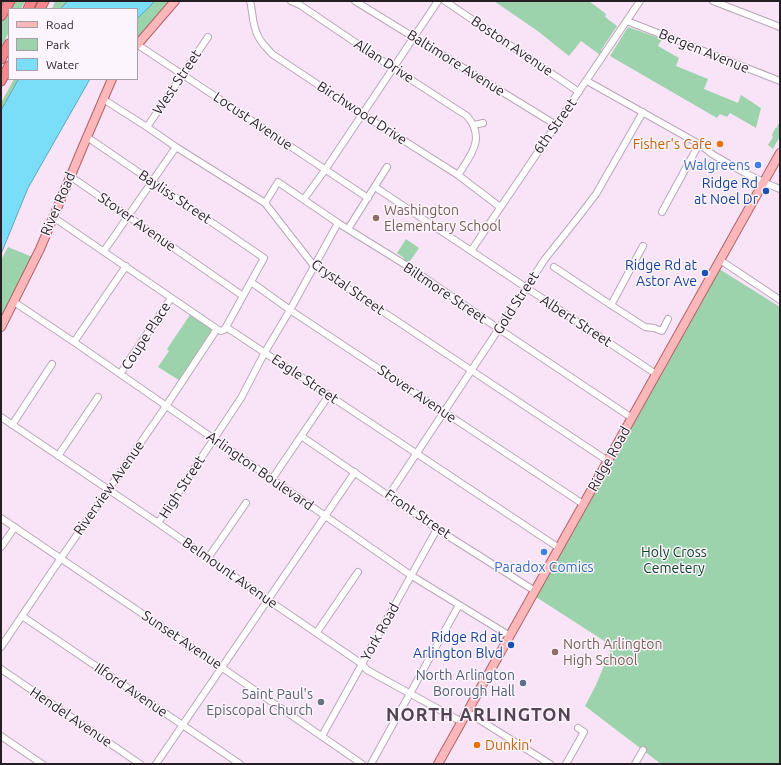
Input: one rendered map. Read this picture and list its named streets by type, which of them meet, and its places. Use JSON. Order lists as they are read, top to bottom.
{
  "streets": {
    "main road": ["River Road", "Ridge Road"],
    "street": [
      "Boston Avenue",
      "Bergen Avenue",
      "Allan Drive",
      "Baltimore Avenue",
      "West Street",
      "Birchwood Drive",
      "Locust Avenue",
      "6th Street",
      "Bayliss Street",
      "Stover Avenue",
      "Crystal Street",
      "Biltmore Street",
      "Gold Street",
      "Albert Street",
      "Coupe Place",
      "Eagle Street",
      "Arlington Boulevard",
      "High Street",
      "Riverview Avenue",
      "Front Street",
      "Belmount Avenue",
      "York Road",
      "Sunset Avenue",
      "Ilford Avenue",
      "Hendel Avenue"
    ]
  },
  "crossings": [
    ["Boston Avenue", "6th Street"],
    ["Bergen Avenue", "6th Street"],
    ["Baltimore Avenue", "6th Street"],
    ["West Street", "Locust Avenue"],
    ["West Street", "Crystal Street"],
    ["Birchwood Drive", "6th Street"],
    ["6th Street", "Albert Street"],
    ["Bayliss Street", "River Road"],
    ["Bayliss Street", "Stover Avenue"],
    ["River Road", "Stover Avenue"],
    ["River Road", "Crystal Street"],
    ["River Road", "Arlington Boulevard"],
    ["Stover Avenue", "Gold Street"],
    ["Stover Avenue", "Ridge Road"],
    ["Stover Avenue", "High Street"],
    ["Crystal Street", "Biltmore Street"],
    ["Crystal Street", "Gold Street"],
    ["Crystal Street", "Ridge Road"],
    ["Crystal Street", "High Street"],
    ["Biltmore Street", "Gold Street"],
    ["Biltmore Street", "Ridge Road"],
    ["Biltmore Street", "High Street"],
    ["Gold Street", "Albert Street"],
    ["Gold Street", "Eagle Street"],
    ["Gold Street", "Front Street"],
    ["Albert Street", "Ridge Road"],
    ["Coupe Place", "Arlington Boulevard"],
    ["Eagle Street", "Ridge Road"],
    ["Eagle Street", "High Street"],
    ["Ridge Road", "Arlington Boulevard"],
    ["Ridge Road", "Front Street"],
    ["Ridge Road", "Belmount Avenue"],
    ["Arlington Boulevard", "High Street"],
    ["Arlington Boulevard", "Riverview Avenue"],
    ["Arlington Boulevard", "York Road"],
    ["High Street", "Belmount Avenue"],
    ["Riverview Avenue", "Belmount Avenue"],
    ["Riverview Avenue", "Sunset Avenue"],
    ["Riverview Avenue", "Ilford Avenue"],
    ["Front Street", "York Road"],
    ["Belmount Avenue", "York Road"],
    ["York Road", "Sunset Avenue"]
  ],
  "districts": ["NORTH ARLINGTON"],
  "parks": ["Holy Cross Cemetery"],
  "places": [
    "Fisher's Cafe",
    "Walgreens",
    "Ridge Rd at Noel Dr",
    "Washington Elementary School",
    "Ridge Rd at Astor Ave",
    "Paradox Comics",
    "Ridge Rd at Arlington Blvd",
    "North Arlington High School",
    "North Arlington Borough Hall",
    "Saint Paul's Episcopal Church",
    "Dunkin'"
  ],
  "legend": ["Road", "Park", "Water"]
}
